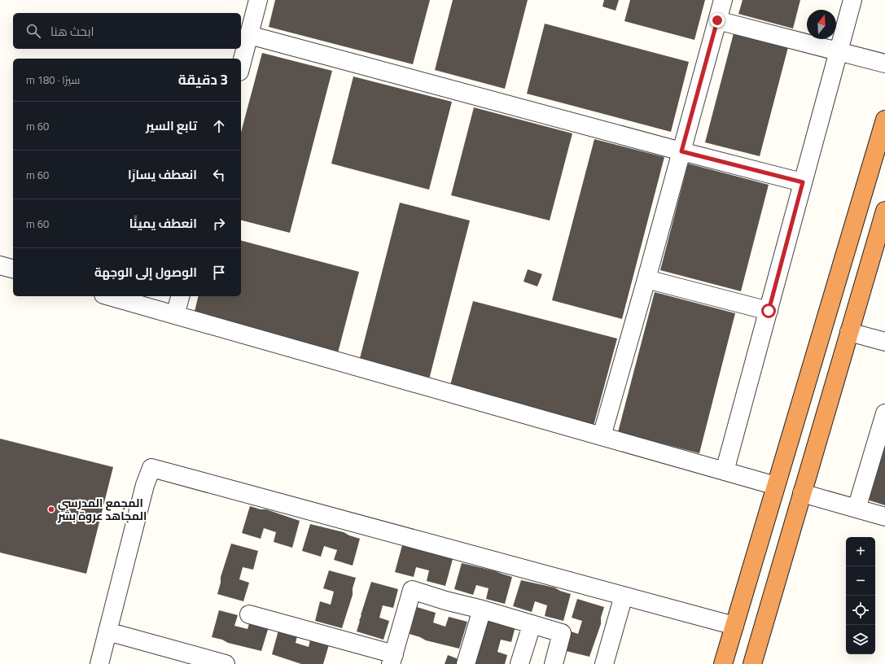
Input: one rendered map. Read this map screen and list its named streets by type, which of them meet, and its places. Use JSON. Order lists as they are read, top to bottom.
{
  "places": ["المجمع المدرسي المجاهد عروة بشر"],
  "north": "top",
  "page": {
    "search": "ابحث هنا",
    "heading": ["3 دقيقة", "سيرًا · 180 m"],
    "list": [
      ["تابع السير", "60 m"],
      ["انعطف يسارًا", "60 m"],
      ["انعطف يمينًا", "60 m"],
      "الوصول إلى الوجهة"
    ],
    "map_buttons": ["+", "−"]
  }
}
